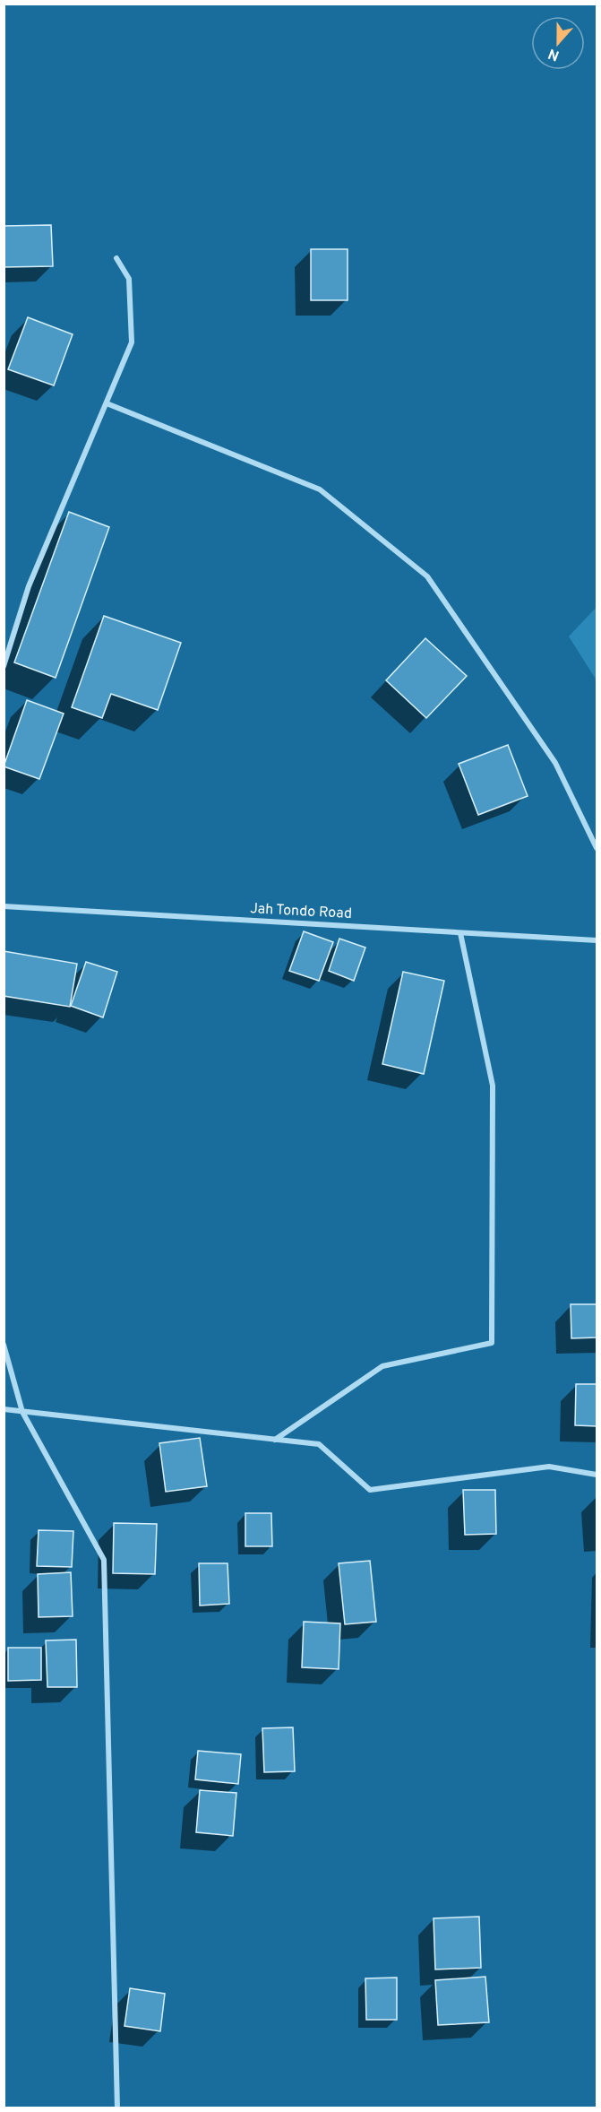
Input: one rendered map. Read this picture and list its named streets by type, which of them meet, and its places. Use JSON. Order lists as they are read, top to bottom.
{
  "streets": {
    "street": ["Jah Tondo Road"]
  },
  "north": "bottom"
}
